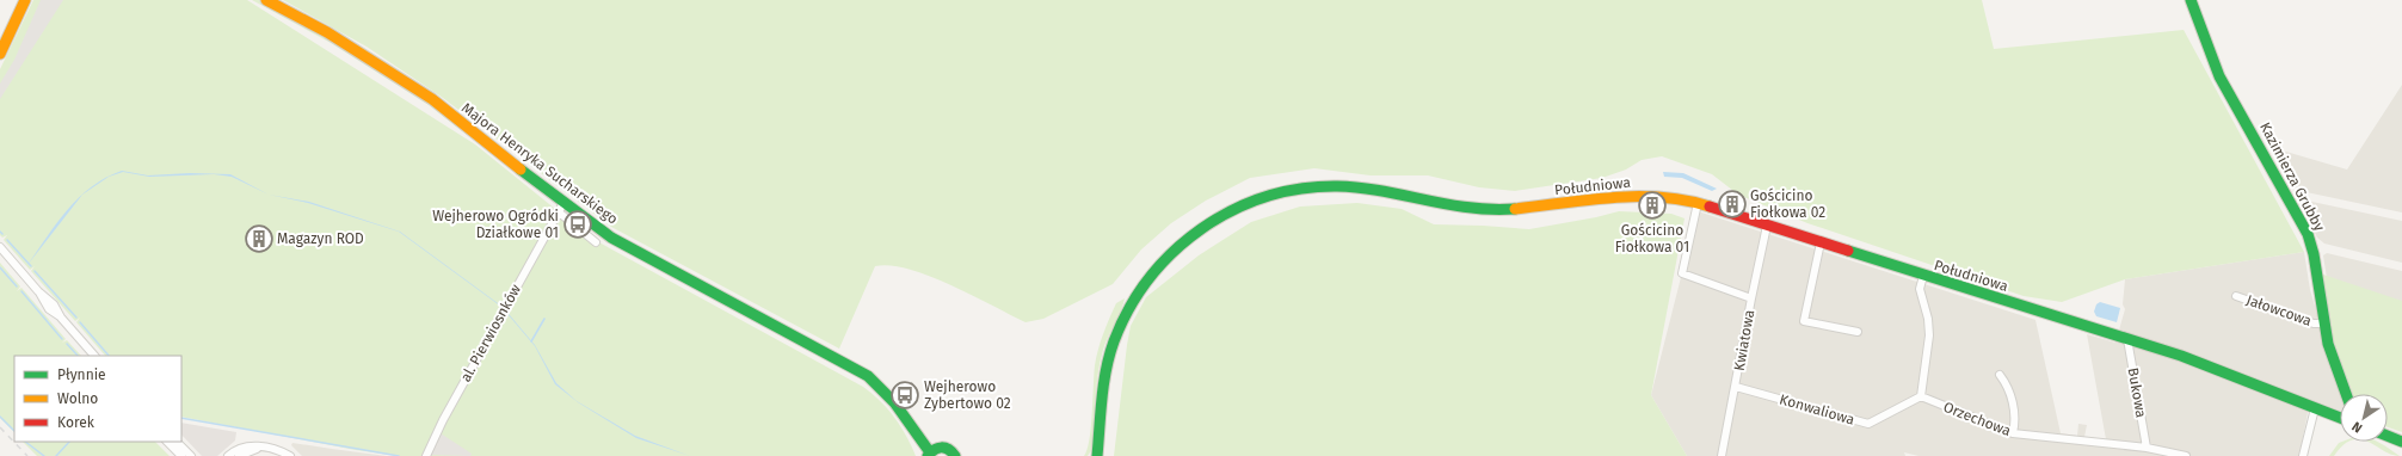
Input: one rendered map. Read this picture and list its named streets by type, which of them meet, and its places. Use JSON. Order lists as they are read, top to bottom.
{
  "streets": {
    "street": [
      "Majora Henryka Sucharskiego",
      "Kazimierza Grubby",
      "Południowa",
      "Jałowcowa",
      "al. Pierwiosnków",
      "Kwiatowa",
      "Bukowa",
      "Konwaliowa",
      "Orzechowa"
    ]
  },
  "crossings": [
    ["Majora Henryka Sucharskiego", "al. Pierwiosnków"],
    ["Kazimierza Grubby", "Jałowcowa"],
    ["Południowa", "Kwiatowa"],
    ["Południowa", "Bukowa"],
    ["Kwiatowa", "Konwaliowa"],
    ["Bukowa", "Orzechowa"],
    ["Konwaliowa", "Orzechowa"]
  ],
  "places": {
    "building": ["Gościcino Fiołkowa 02", "Gościcino Fiołkowa 01", "Magazyn ROD"],
    "bus stop": ["Wejherowo Ogródki Działkowe 01", "Wejherowo Zybertowo 02"]
  },
  "legend": ["Płynnie", "Wolno", "Korek"],
  "north": "bottom left"
}
